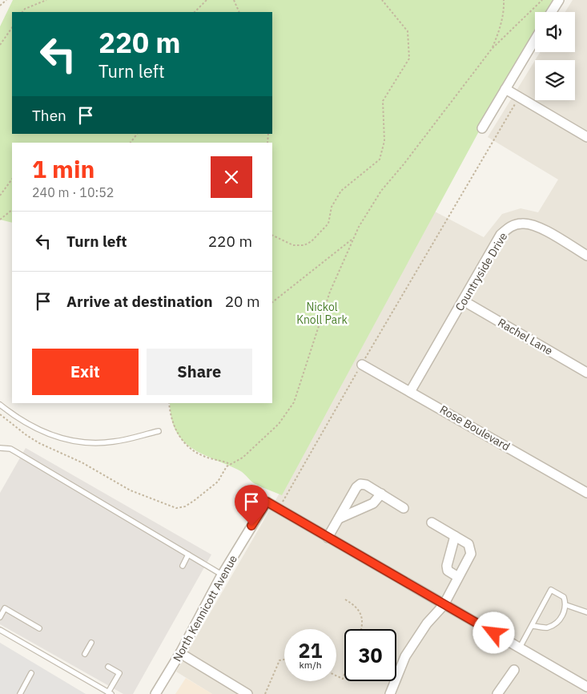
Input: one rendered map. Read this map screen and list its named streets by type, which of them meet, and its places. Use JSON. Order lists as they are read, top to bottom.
{
  "streets": {
    "street": [
      "Countryside Drive",
      "Rachel Lane",
      "Rose Boulevard",
      "North Kennicott Avenue"
    ]
  },
  "crossings": [
    ["Countryside Drive", "Rachel Lane"],
    ["Countryside Drive", "Rose Boulevard"]
  ],
  "parks": ["Nickol Knoll Park"],
  "page": {
    "turn": ["220 m", "Turn left"],
    "then": "Then",
    "heading": ["1 min", "240 m · 10:52"],
    "list": [
      {
        "name": "Turn left",
        "value": "220 m"
      },
      {
        "name": "Arrive at destination",
        "value": "20 m"
      }
    ],
    "buttons": ["Exit", "Share"],
    "speed": "21 km/h",
    "limit": "30"
  }
}
